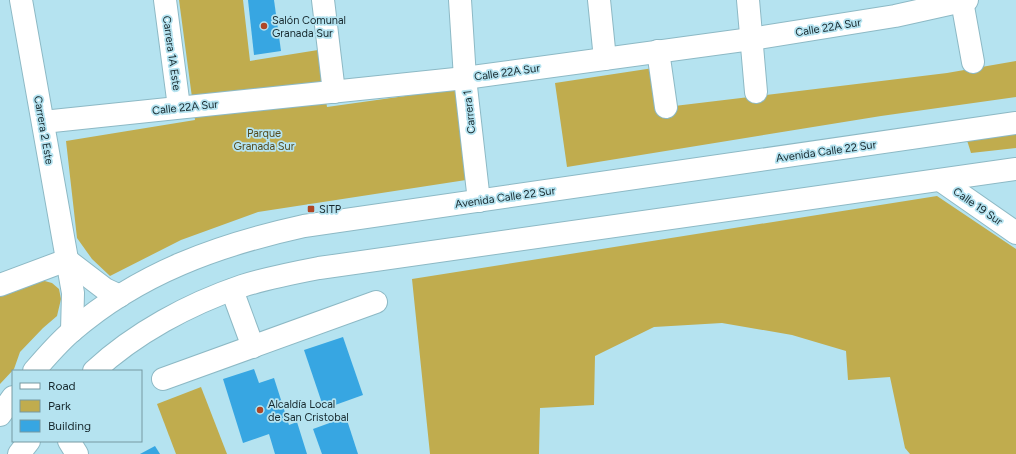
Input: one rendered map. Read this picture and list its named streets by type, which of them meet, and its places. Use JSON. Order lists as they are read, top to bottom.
{
  "streets": {
    "main road": [
      "Calle 22A Sur",
      "Carrera 1A Este",
      "Carrera 1",
      "Carrera 2 Este",
      "Avenida Calle 22 Sur",
      "Calle 19 Sur"
    ]
  },
  "crossings": [
    ["Calle 22A Sur", "Carrera 1A Este"],
    ["Calle 22A Sur", "Carrera 1"],
    ["Calle 22A Sur", "Carrera 2 Este"],
    ["Carrera 1", "Avenida Calle 22 Sur"],
    ["Carrera 2 Este", "Avenida Calle 22 Sur"]
  ],
  "parks": ["Parque Granada Sur"],
  "places": {
    "other": ["Salón Comunal Granada Sur", "Alcaldía Local de San Cristobal"],
    "transit": ["SITP"]
  },
  "legend": ["Road", "Park", "Building"]
}
